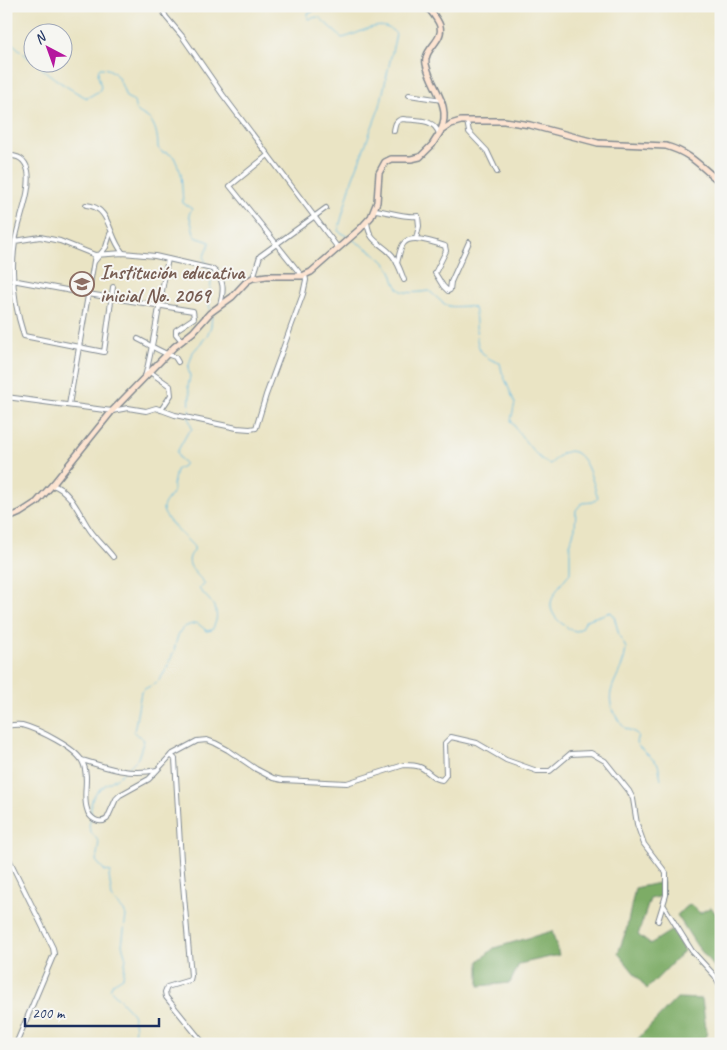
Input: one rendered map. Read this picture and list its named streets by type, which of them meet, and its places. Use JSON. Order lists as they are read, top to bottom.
{
  "places": {
    "school or university": ["Institución educativa inicial No. 2069"]
  },
  "scale_bar": "200 m",
  "north": "top left"
}
